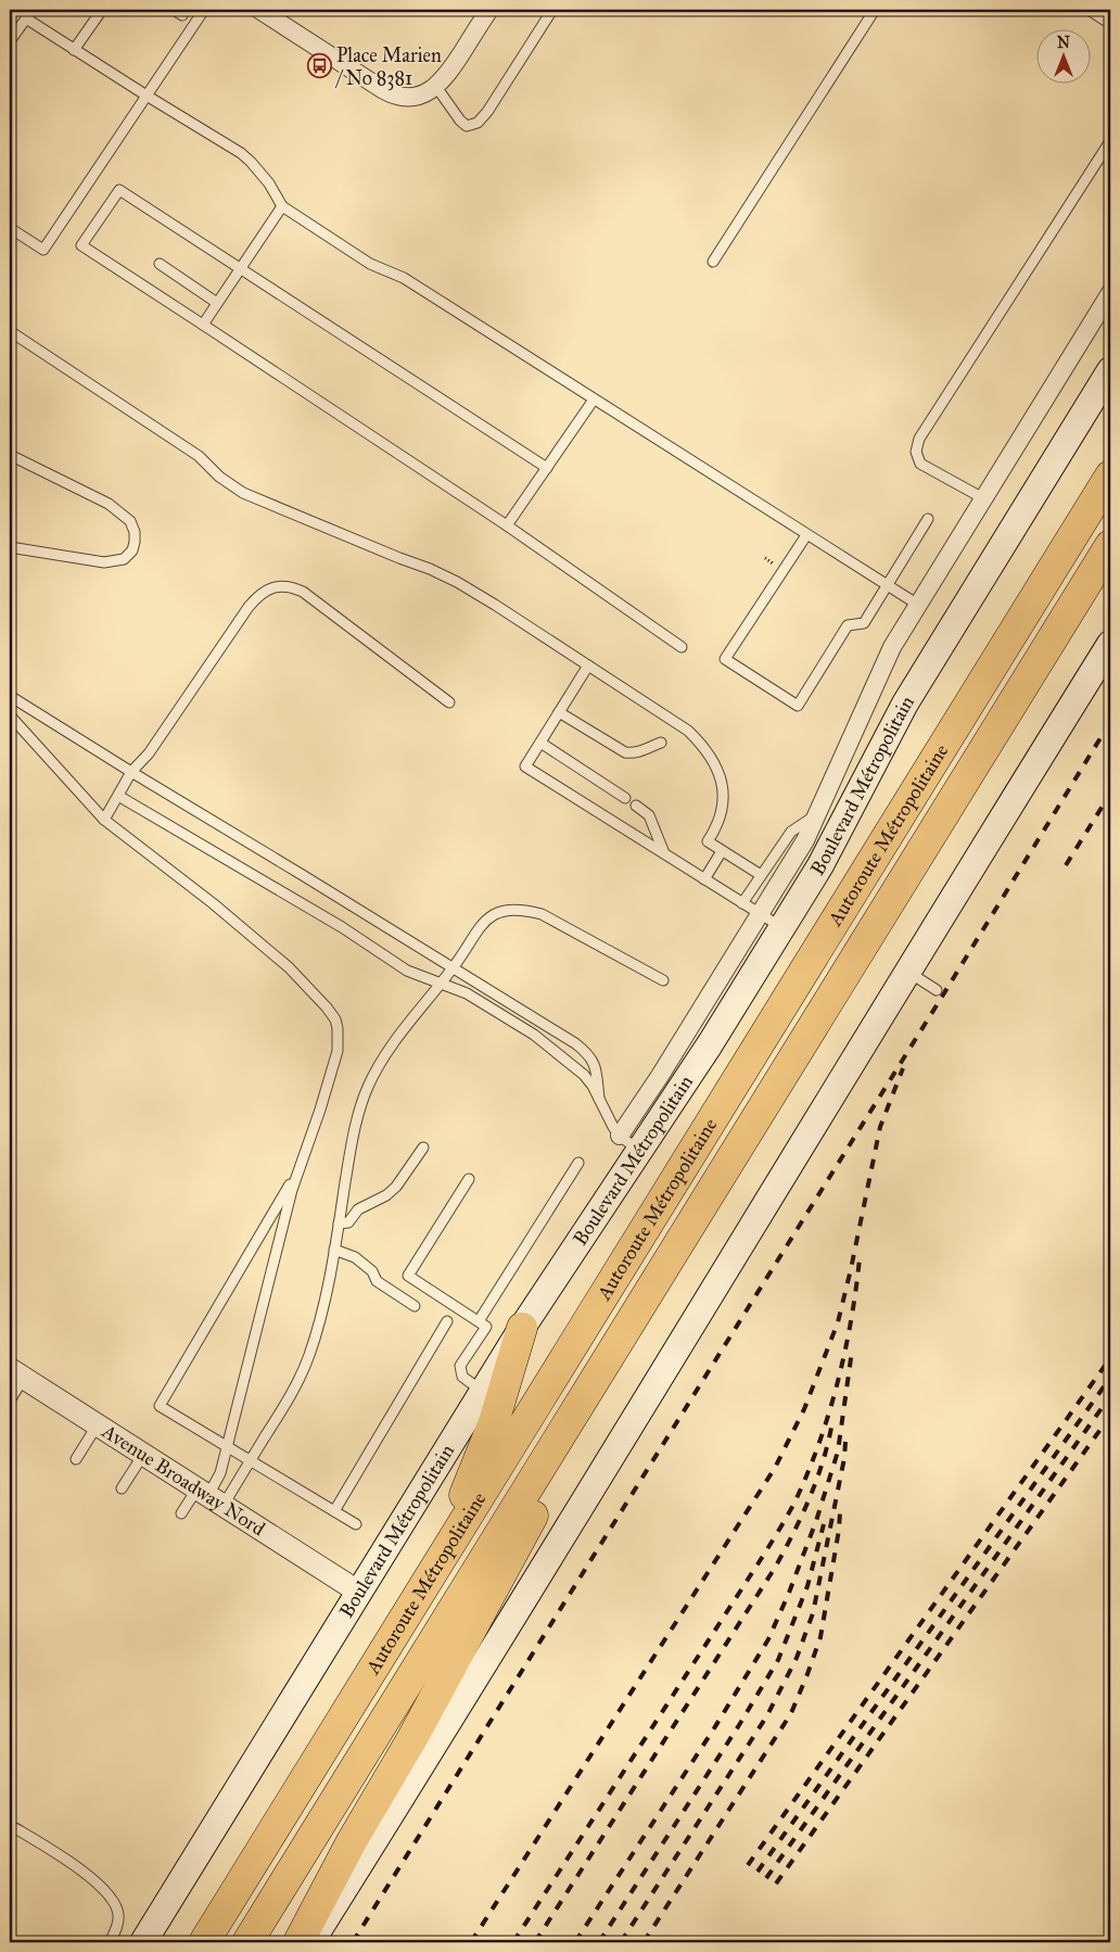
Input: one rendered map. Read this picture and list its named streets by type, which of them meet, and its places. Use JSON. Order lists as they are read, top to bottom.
{
  "streets": {
    "highway": ["Autoroute Métropolitaine"],
    "main road": ["Boulevard Métropolitain"],
    "street": ["Avenue Broadway Nord"]
  },
  "crossings": [
    ["Boulevard Métropolitain", "Avenue Broadway Nord"]
  ],
  "places": {
    "bus stop": ["Place Marien / No 8381"]
  },
  "north": "top"
}
